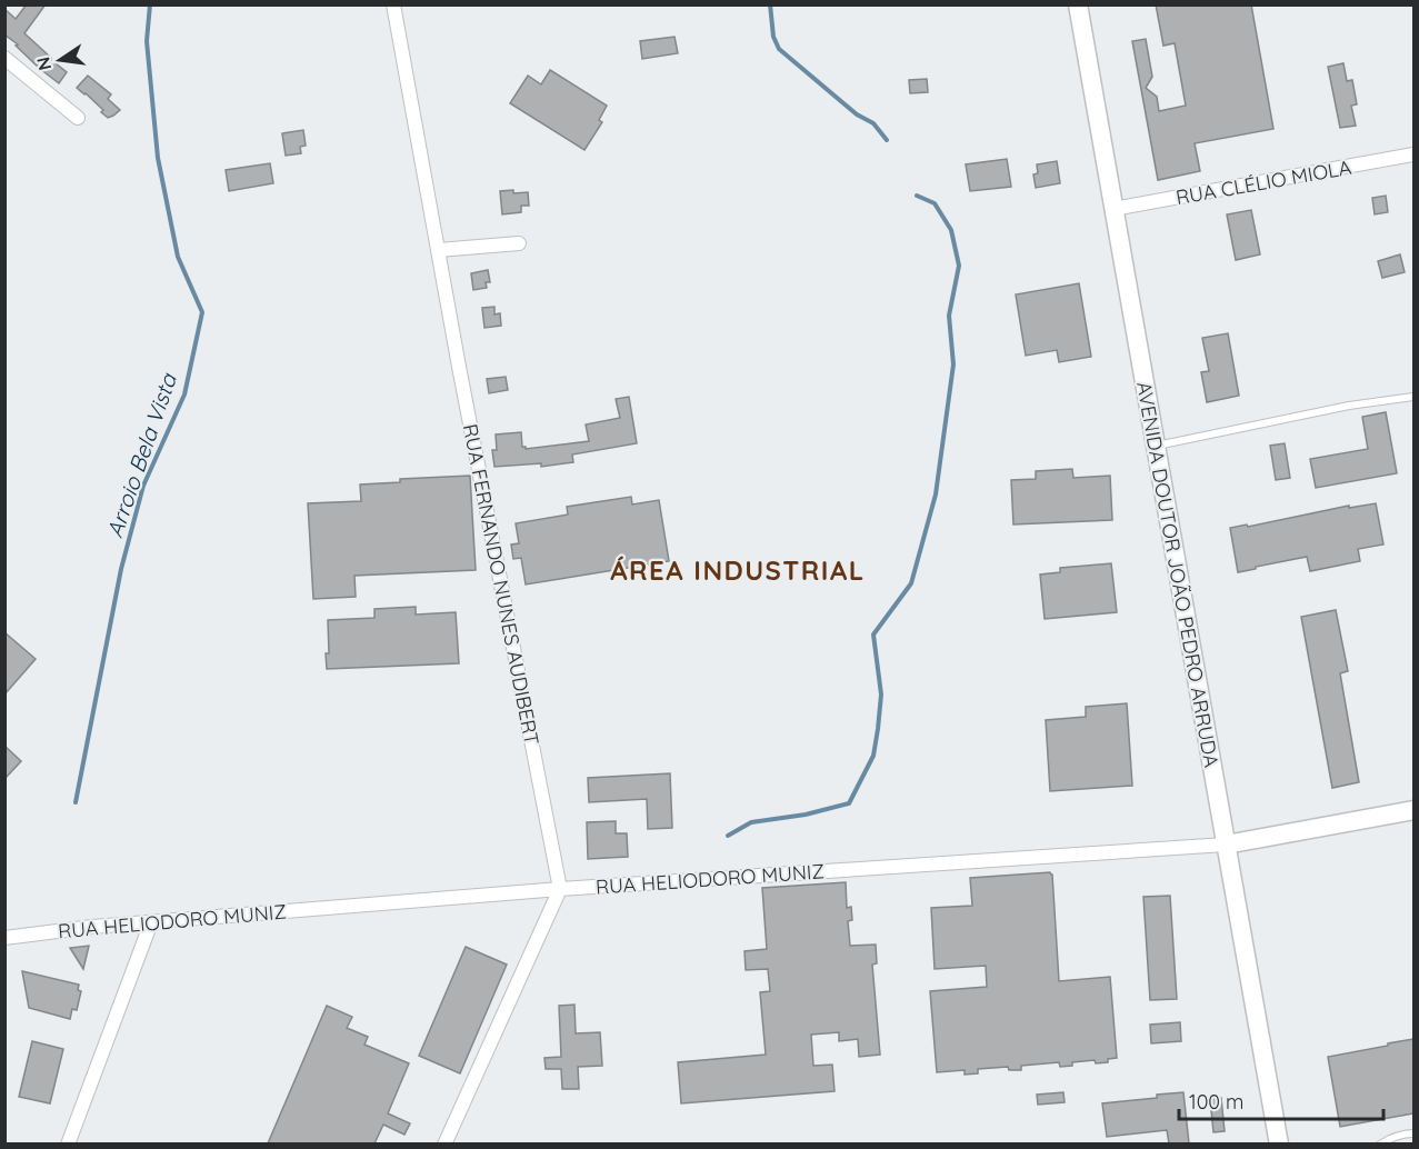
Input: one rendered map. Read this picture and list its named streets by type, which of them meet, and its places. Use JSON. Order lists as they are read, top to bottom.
{
  "streets": {
    "main road": ["AVENIDA DOUTOR JOÃO PEDRO ARRUDA", "RUA HELIODORO MUNIZ"],
    "street": ["RUA CLÉLIO MIOLA", "RUA FERNANDO NUNES AUDIBERT"]
  },
  "crossings": [
    ["RUA CLÉLIO MIOLA", "AVENIDA DOUTOR JOÃO PEDRO ARRUDA"],
    ["AVENIDA DOUTOR JOÃO PEDRO ARRUDA", "RUA HELIODORO MUNIZ"],
    ["RUA FERNANDO NUNES AUDIBERT", "RUA HELIODORO MUNIZ"]
  ],
  "districts": ["ÁREA INDUSTRIAL"],
  "water": ["Arroio Bela Vista"],
  "scale_bar": "100 m",
  "north": "left"
}
